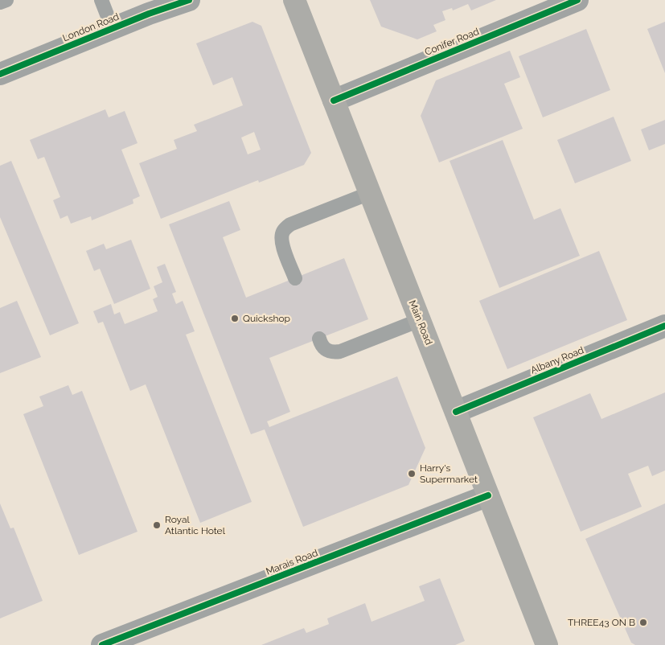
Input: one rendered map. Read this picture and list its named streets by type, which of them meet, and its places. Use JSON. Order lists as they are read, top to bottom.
{
  "streets": {
    "main road": ["Main Road"],
    "street": [
      "London Road",
      "Conifer Road",
      "Albany Road",
      "Marais Road"
    ]
  },
  "crossings": [
    ["Conifer Road", "Main Road"],
    ["Main Road", "Albany Road"],
    ["Main Road", "Marais Road"]
  ],
  "places": [
    "Quickshop",
    "Harry's Supermarket",
    "Royal Atlantic Hotel",
    "THREE43 ON B"
  ]
}
